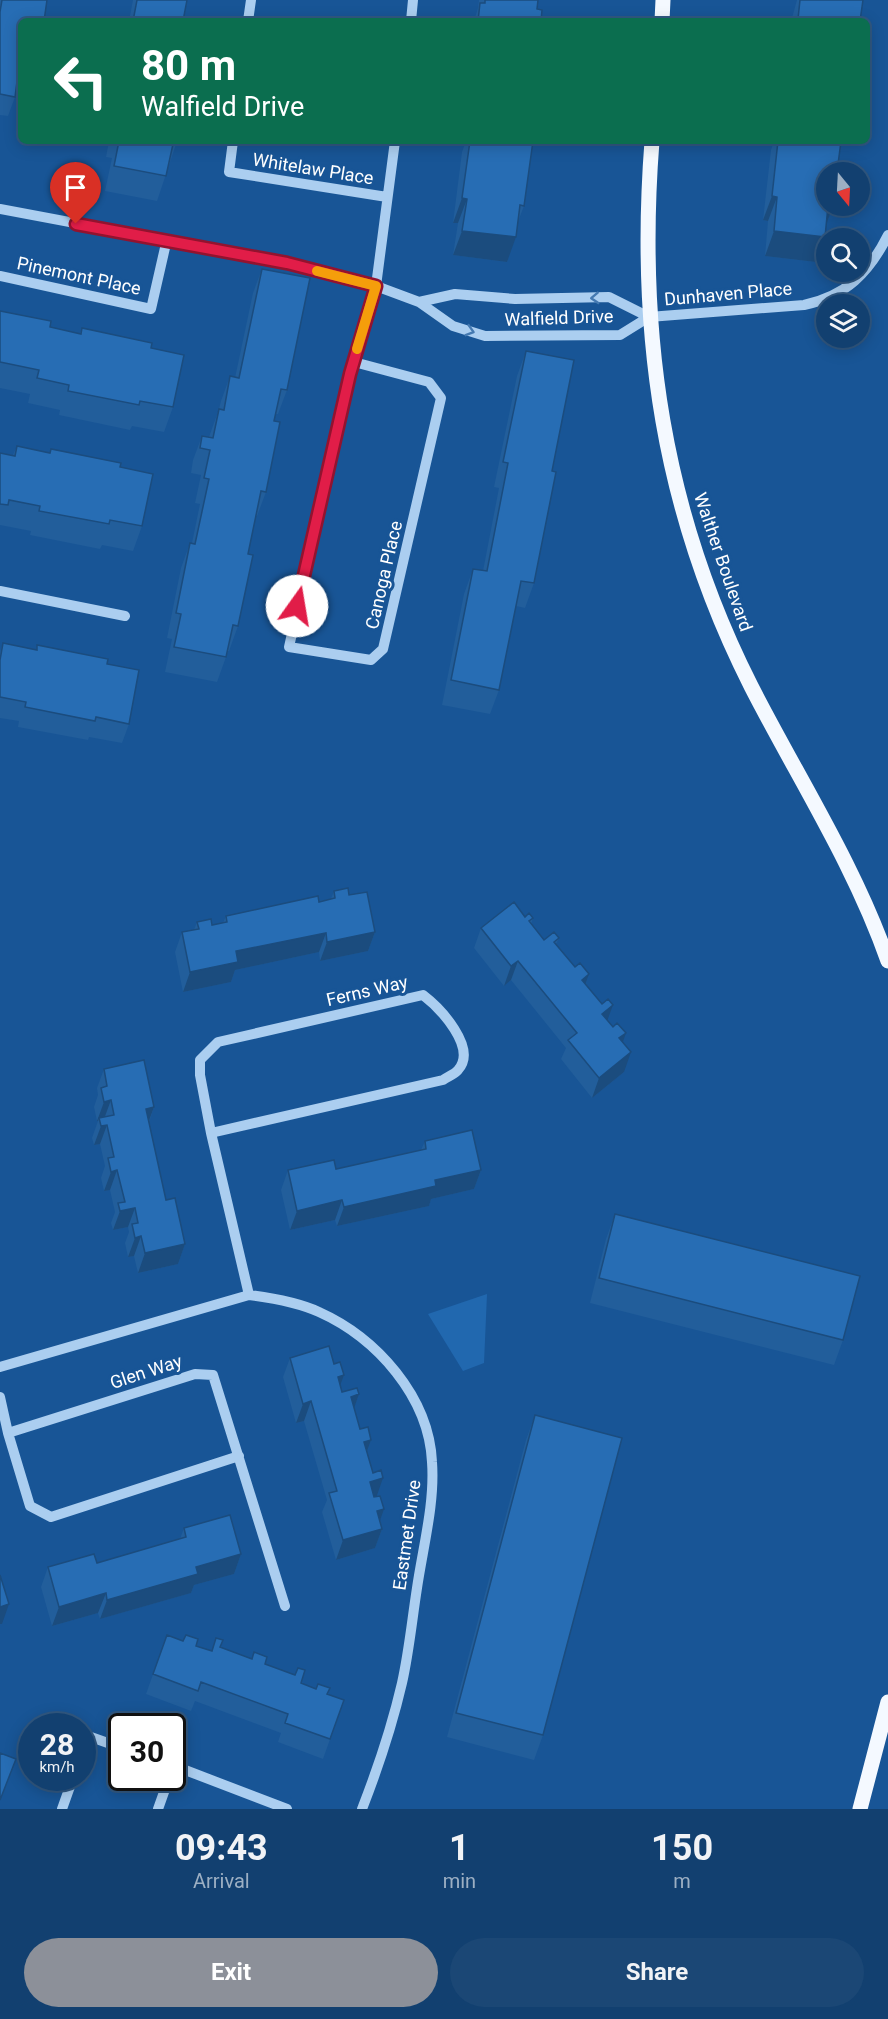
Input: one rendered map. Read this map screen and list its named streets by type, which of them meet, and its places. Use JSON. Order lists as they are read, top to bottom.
{
  "streets": {
    "main road": ["Walther Boulevard"],
    "street": [
      "Whitelaw Place",
      "Pinemont Place",
      "Dunhaven Place",
      "Walfield Drive",
      "Canoga Place",
      "Ferns Way",
      "Glen Way",
      "Eastmet Drive"
    ]
  },
  "crossings": [
    ["Whitelaw Place", "Walfield Drive"],
    ["Whitelaw Place", "Canoga Place"],
    ["Pinemont Place", "Walfield Drive"],
    ["Dunhaven Place", "Walfield Drive"],
    ["Dunhaven Place", "Walther Boulevard"],
    ["Walfield Drive", "Walther Boulevard"],
    ["Walfield Drive", "Canoga Place"],
    ["Ferns Way", "Eastmet Drive"]
  ],
  "north": "bottom",
  "page": {
    "turn": ["80 m", "Walfield Drive"],
    "speed": "28 km/h",
    "limit": "30",
    "eta": [
      "09:43",
      "Arrival",
      "1",
      "min",
      "150",
      "m"
    ],
    "buttons": ["Exit", "Share"]
  }
}
